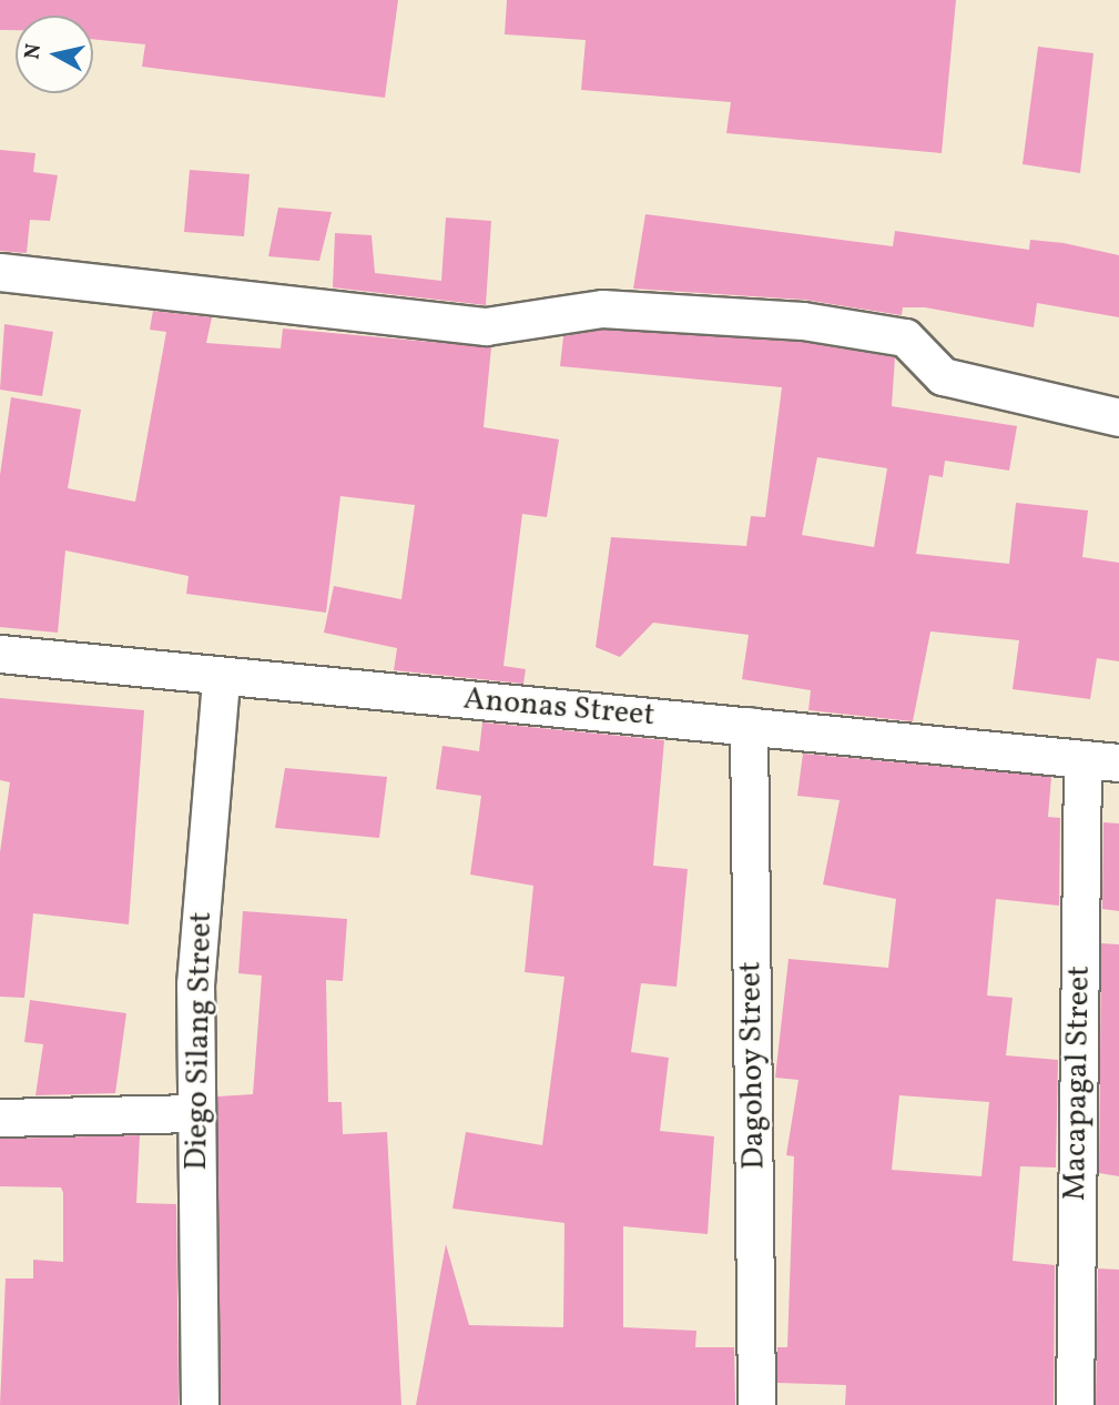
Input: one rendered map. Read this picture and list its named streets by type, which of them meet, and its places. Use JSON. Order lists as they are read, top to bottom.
{
  "streets": {
    "street": [
      "Anonas Street",
      "Diego Silang Street",
      "Dagohoy Street",
      "Macapagal Street"
    ]
  },
  "crossings": [
    ["Anonas Street", "Diego Silang Street"],
    ["Anonas Street", "Dagohoy Street"],
    ["Anonas Street", "Macapagal Street"]
  ],
  "north": "left"
}
